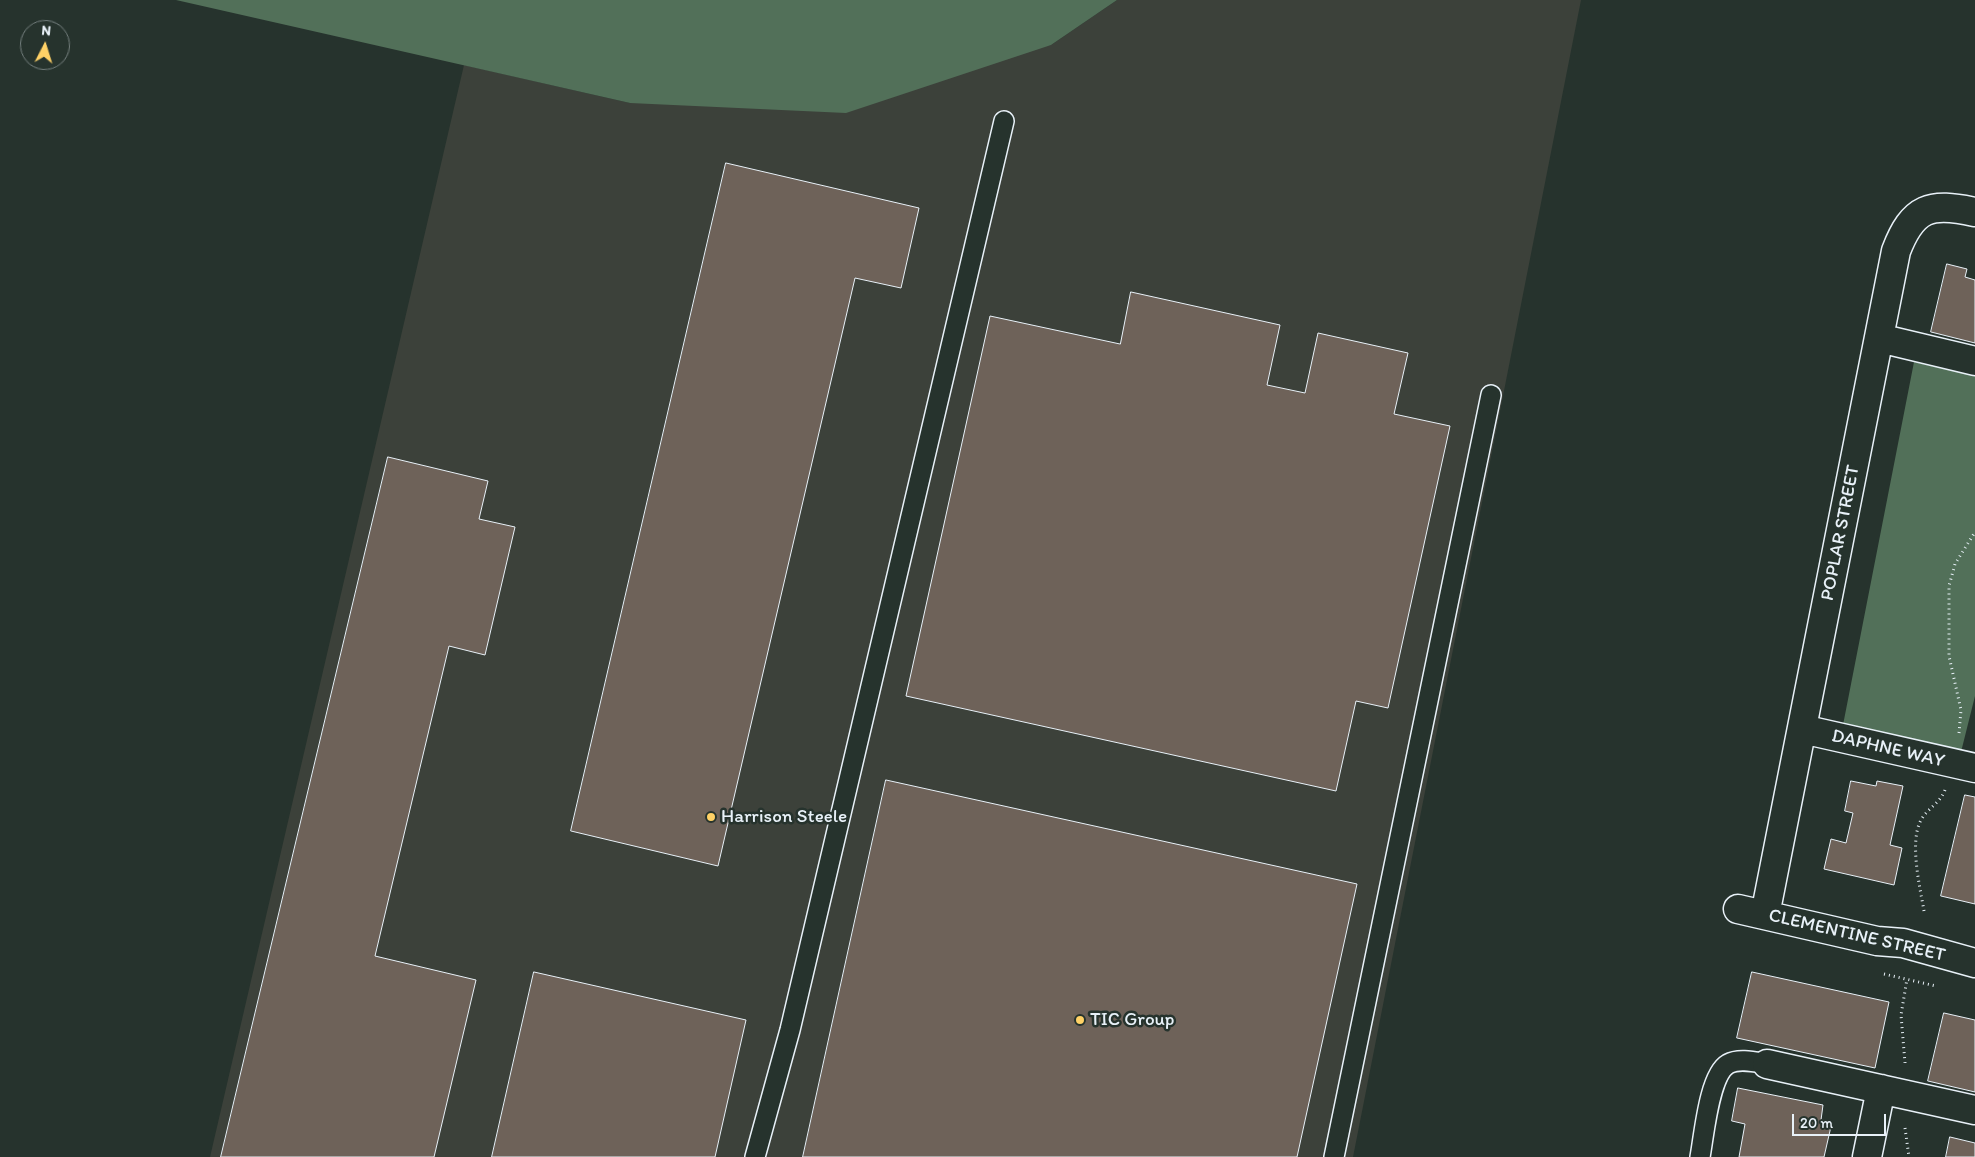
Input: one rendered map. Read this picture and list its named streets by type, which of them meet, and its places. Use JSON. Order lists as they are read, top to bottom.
{
  "streets": {
    "street": ["POPLAR STREET", "DAPHNE WAY", "CLEMENTINE STREET"]
  },
  "crossings": [
    ["POPLAR STREET", "DAPHNE WAY"],
    ["POPLAR STREET", "CLEMENTINE STREET"]
  ],
  "places": ["Harrison Steele", "TIC Group"],
  "scale_bar": "20 m",
  "north": "top"
}
